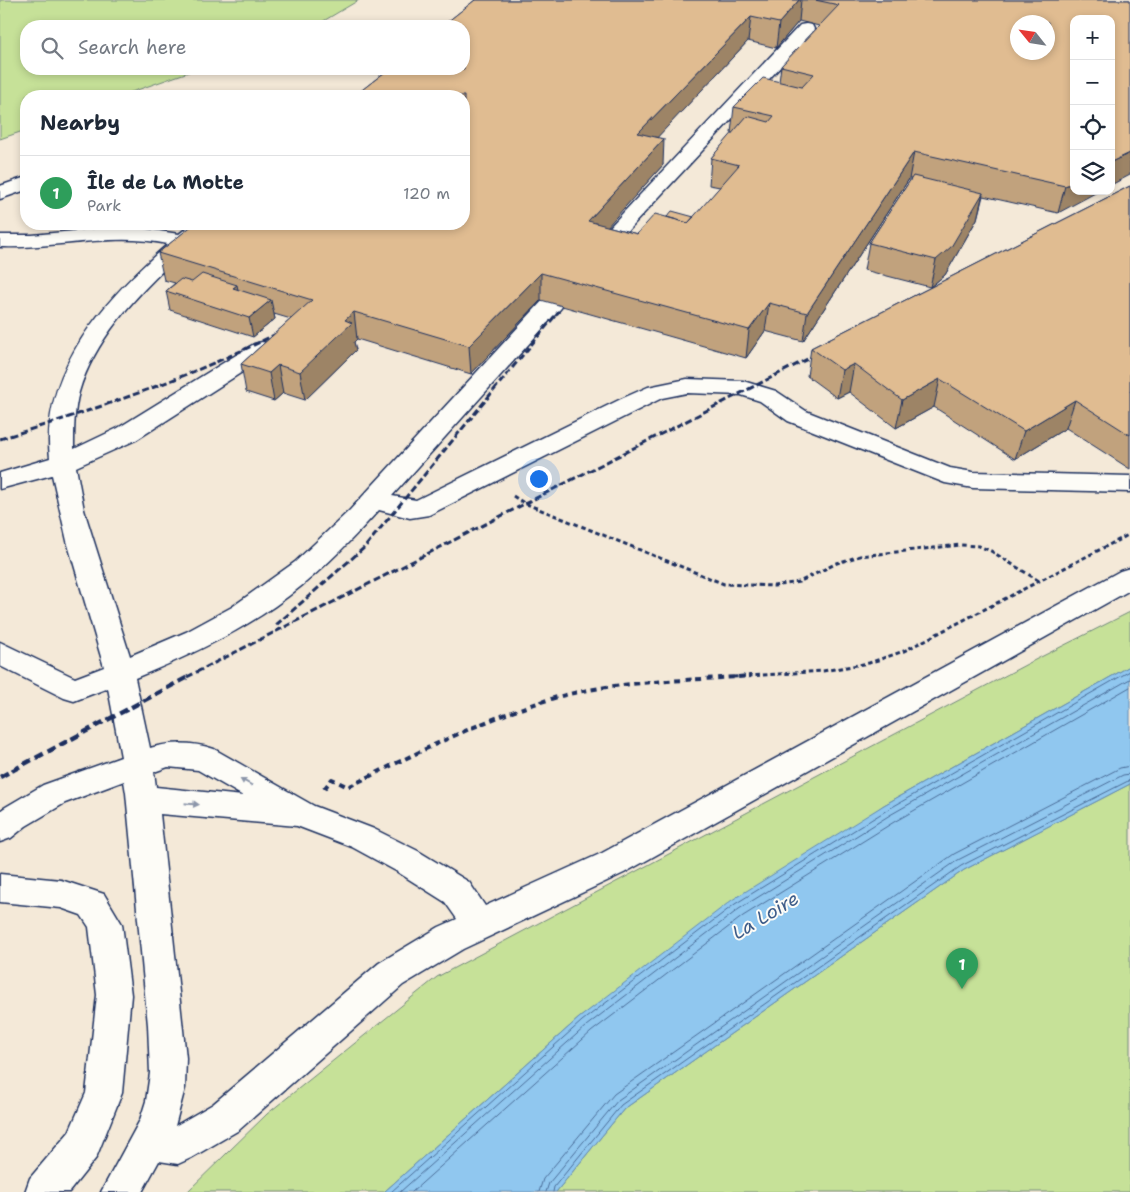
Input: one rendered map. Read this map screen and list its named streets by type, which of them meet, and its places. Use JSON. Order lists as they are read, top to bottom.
{
  "water": ["La Loire"],
  "north": "top left",
  "page": {
    "map_buttons": ["+", "−"],
    "search": "Search here",
    "heading": "Nearby",
    "list": [
      {
        "mark": "1",
        "name": "Île de La Motte",
        "note": "Park",
        "value": "120 m"
      }
    ],
    "pins": "1"
  }
}
